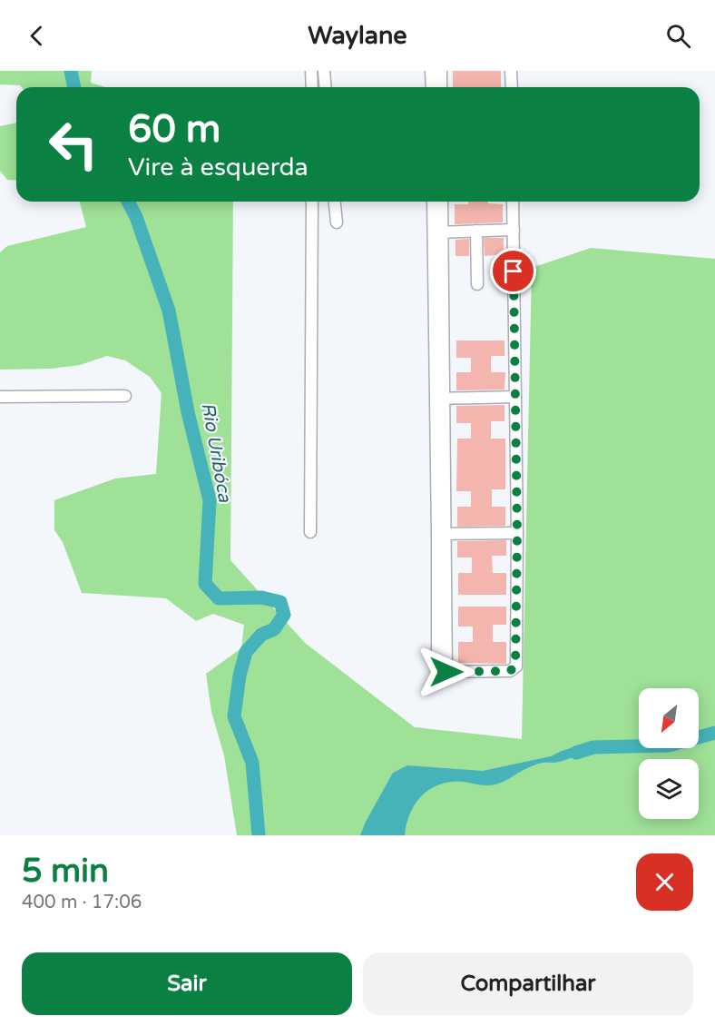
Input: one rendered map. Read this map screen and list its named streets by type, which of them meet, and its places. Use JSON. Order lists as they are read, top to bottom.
{
  "water": ["Rio Uribóca"],
  "north": "bottom left",
  "page": {
    "header": "Waylane",
    "turn": ["60 m", "Vire à esquerda"],
    "heading": ["5 min", "400 m · 17:06"],
    "buttons": ["Sair", "Compartilhar"]
  }
}
